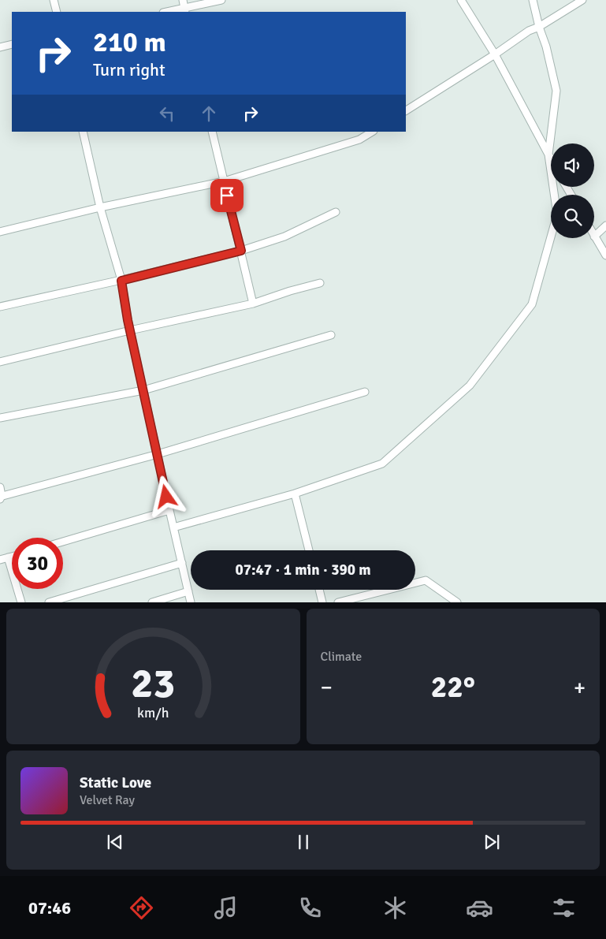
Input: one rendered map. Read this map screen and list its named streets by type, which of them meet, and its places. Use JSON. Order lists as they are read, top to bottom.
{
  "page": {
    "turn": ["210 m", "Turn right"],
    "limit": "30",
    "trip": "07:47 · 1 min · 390 m",
    "tile": "Climate",
    "heat": ["−", "22°", "+"],
    "song": ["Static Love", "Velvet Ray"],
    "tabs": "07:46",
    "gauge": ["23", "km/h"]
  }
}
